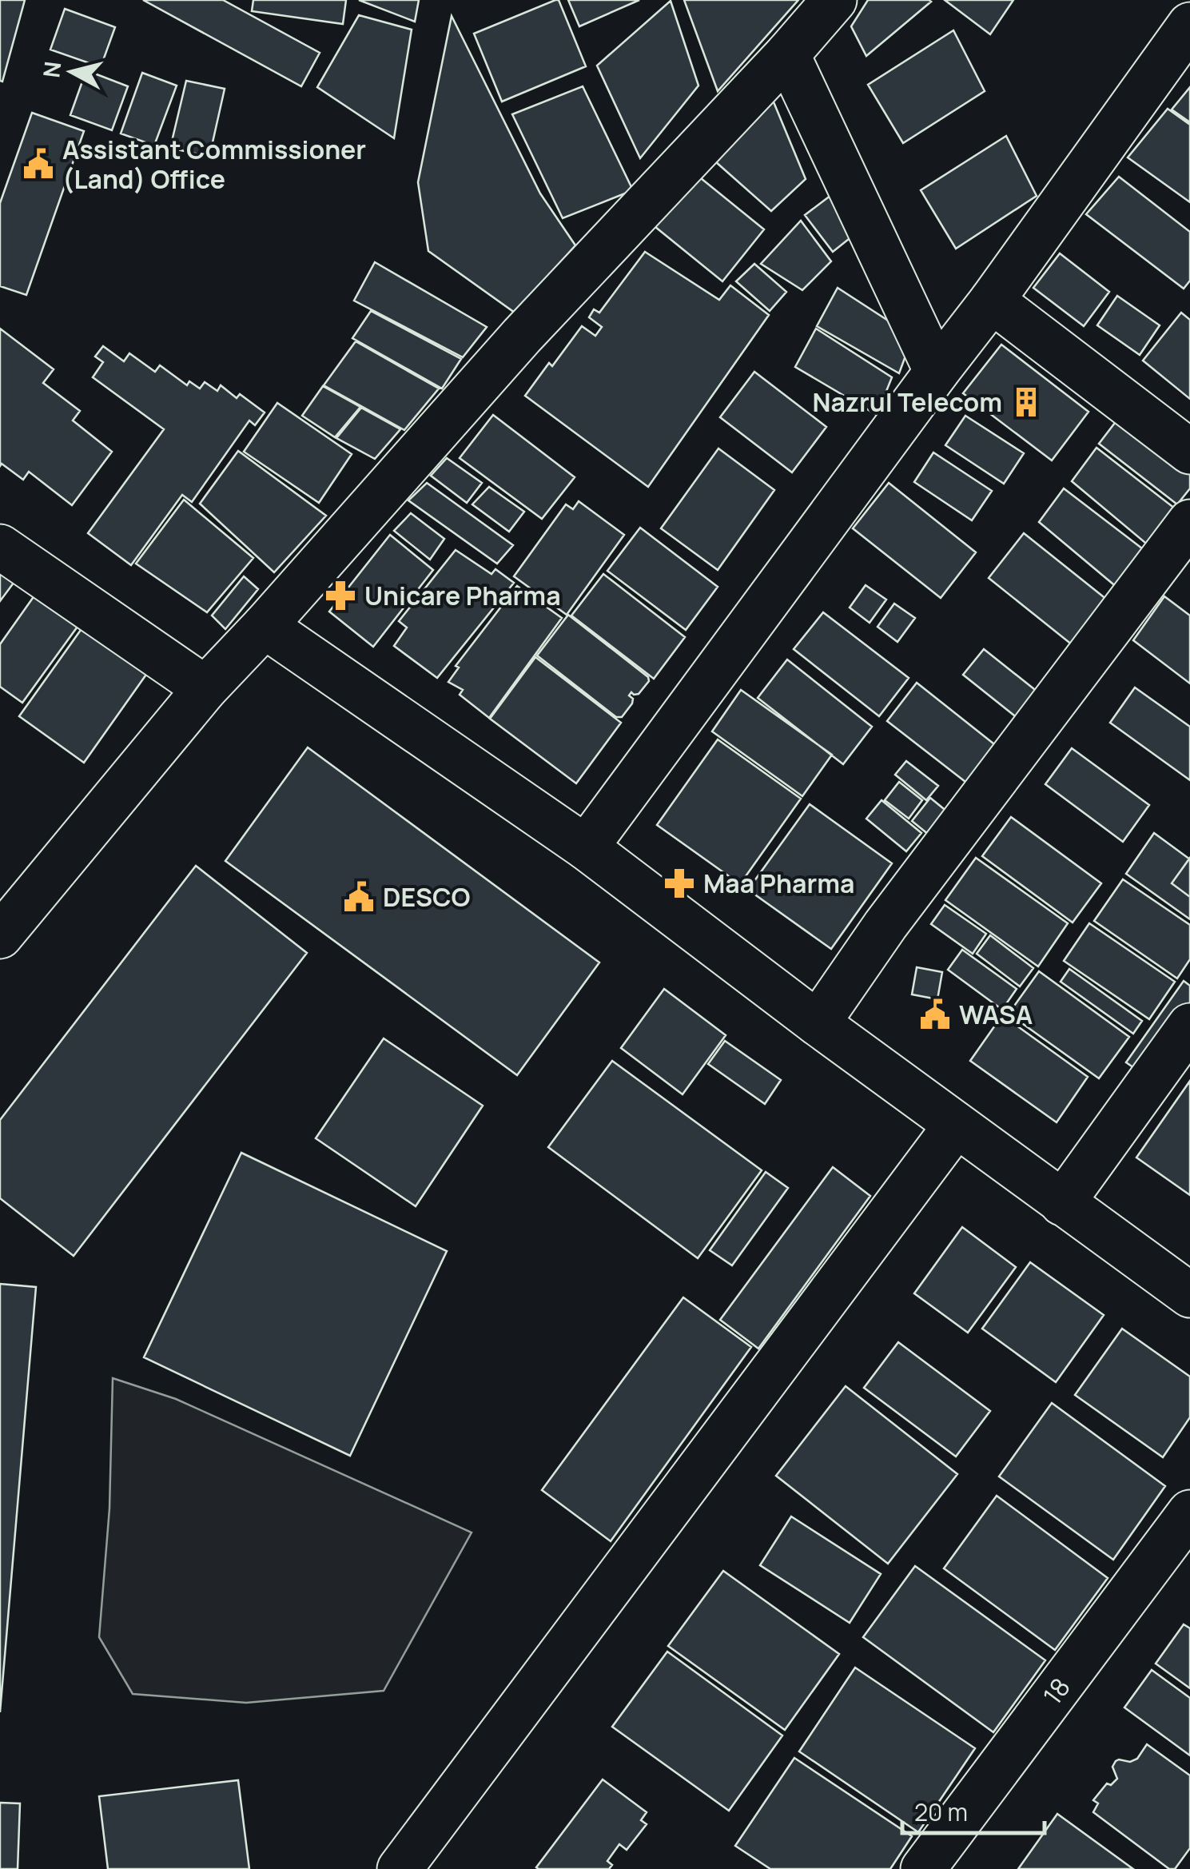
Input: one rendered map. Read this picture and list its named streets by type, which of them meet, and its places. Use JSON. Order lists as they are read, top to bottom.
{
  "streets": {
    "street": ["18"]
  },
  "places": {
    "public building": ["Assistant Commissioner (Land) Office", "DESCO", "WASA"],
    "building": ["Nazrul Telecom"],
    "pharmacy": ["Unicare Pharma", "Maa Pharma"]
  },
  "scale_bar": "20 m",
  "north": "left"
}
